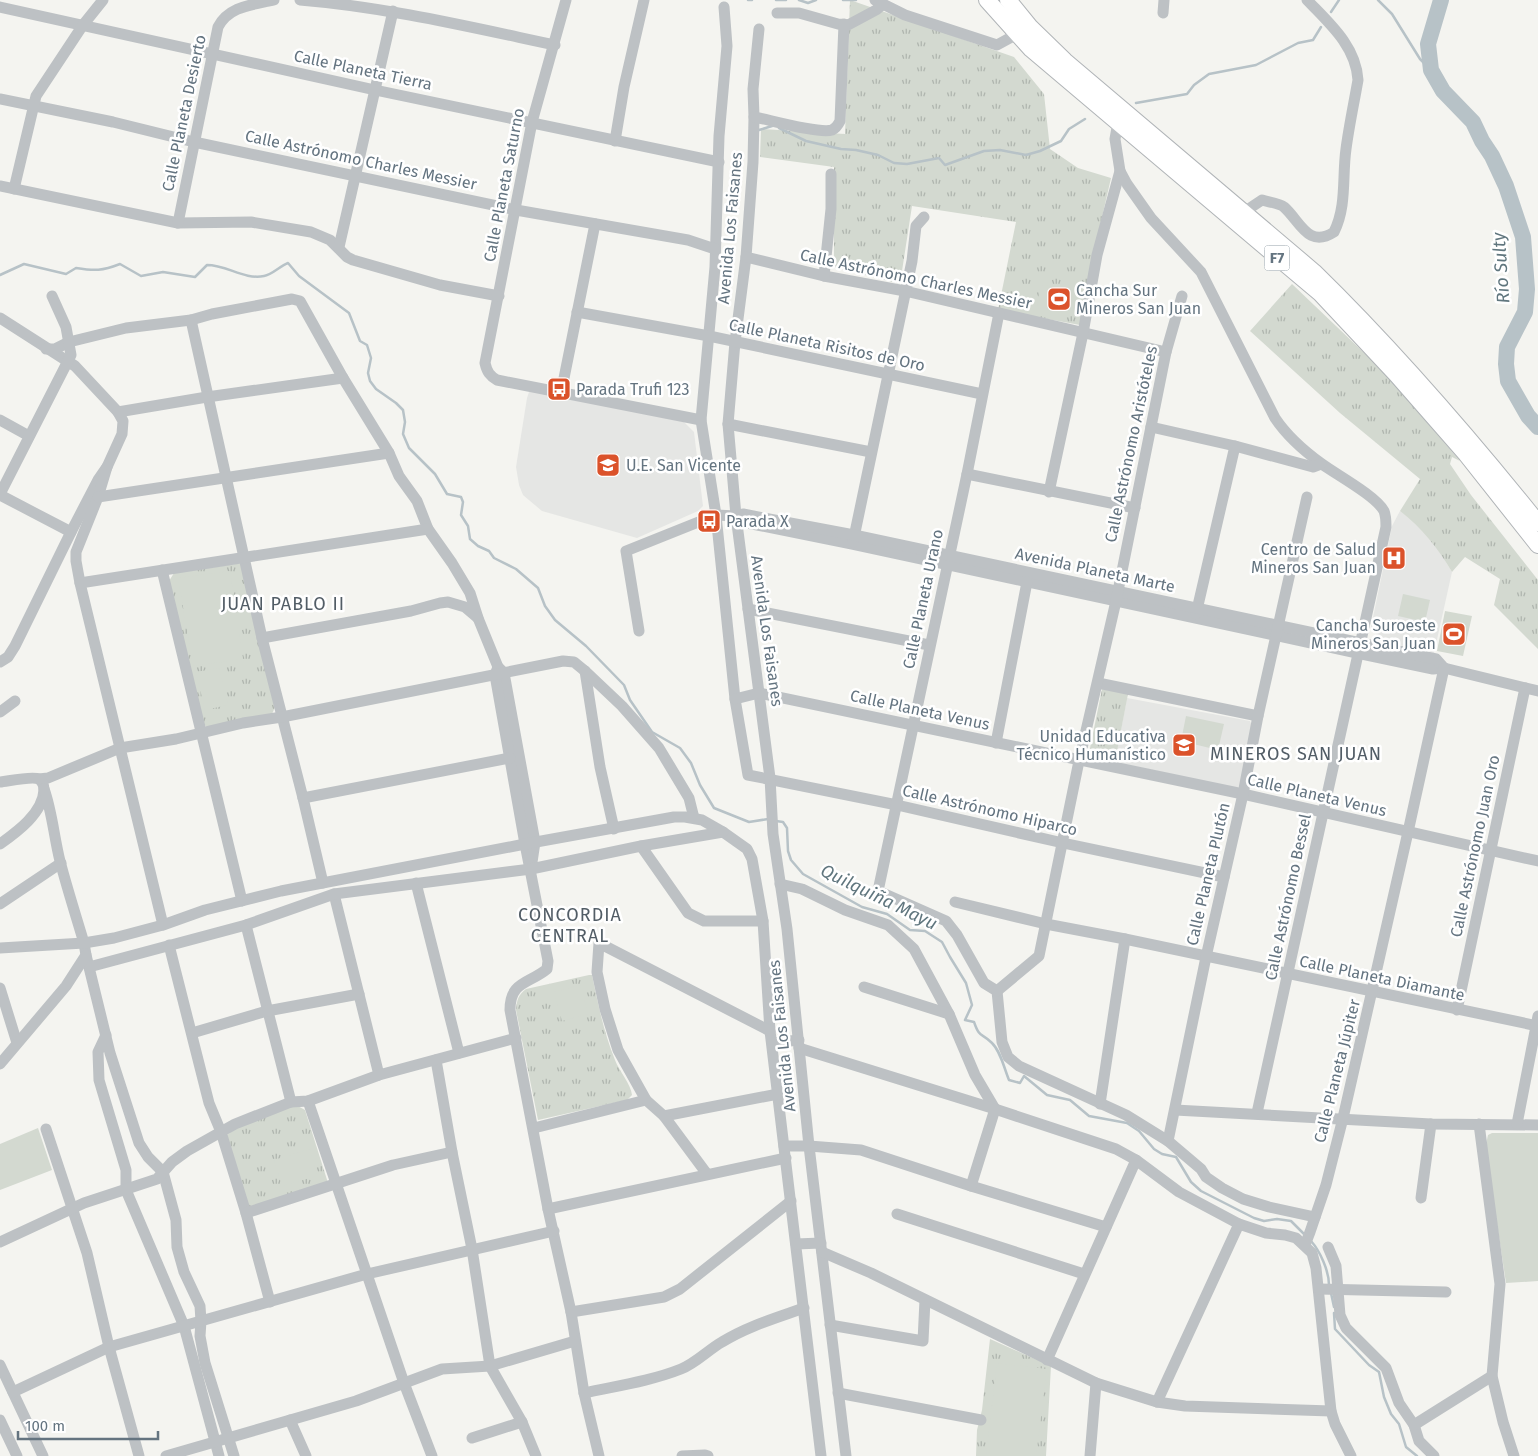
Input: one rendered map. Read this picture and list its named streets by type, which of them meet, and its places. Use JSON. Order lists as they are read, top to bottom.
{
  "streets": {
    "highway": ["F7"],
    "street": [
      "Calle Planeta Tierra",
      "Calle Planeta Desierto",
      "Calle Astrónomo Charles Messier",
      "Calle Planeta Saturno",
      "Avenida Los Faisanes",
      "Calle Planeta Risitos de Oro",
      "Calle Astrónomo Aristóteles",
      "Avenida Planeta Marte",
      "Calle Planeta Urano",
      "Calle Planeta Venus",
      "Calle Astrónomo Hiparco",
      "Calle Astrónomo Juan Oro",
      "Calle Planeta Plutón",
      "Calle Astrónomo Bessel",
      "Calle Planeta Diamante",
      "Calle Planeta Júpiter"
    ]
  },
  "crossings": [
    ["Calle Planeta Tierra", "Calle Planeta Desierto"],
    ["Calle Planeta Tierra", "Calle Planeta Saturno"],
    ["Calle Planeta Tierra", "Avenida Los Faisanes"],
    ["Calle Planeta Desierto", "Calle Astrónomo Charles Messier"],
    ["Calle Astrónomo Charles Messier", "Calle Planeta Saturno"],
    ["Calle Astrónomo Charles Messier", "Avenida Los Faisanes"],
    ["Calle Astrónomo Charles Messier", "Calle Astrónomo Aristóteles"],
    ["Calle Astrónomo Charles Messier", "Calle Planeta Urano"],
    ["Avenida Los Faisanes", "Calle Planeta Risitos de Oro"],
    ["Avenida Los Faisanes", "Avenida Planeta Marte"],
    ["Avenida Los Faisanes", "Calle Planeta Venus"],
    ["Avenida Los Faisanes", "Calle Astrónomo Hiparco"],
    ["Calle Planeta Risitos de Oro", "Calle Planeta Urano"],
    ["Calle Astrónomo Aristóteles", "Avenida Planeta Marte"],
    ["Calle Astrónomo Aristóteles", "Calle Planeta Urano"],
    ["Calle Astrónomo Aristóteles", "Calle Planeta Venus"],
    ["Calle Astrónomo Aristóteles", "Calle Astrónomo Hiparco"],
    ["Calle Astrónomo Aristóteles", "Calle Planeta Diamante"],
    ["Avenida Planeta Marte", "Calle Planeta Urano"],
    ["Avenida Planeta Marte", "Calle Astrónomo Juan Oro"],
    ["Avenida Planeta Marte", "Calle Planeta Plutón"],
    ["Avenida Planeta Marte", "Calle Astrónomo Bessel"],
    ["Avenida Planeta Marte", "Calle Planeta Júpiter"],
    ["Calle Planeta Urano", "Calle Planeta Venus"],
    ["Calle Planeta Urano", "Calle Astrónomo Hiparco"],
    ["Calle Planeta Venus", "Calle Astrónomo Juan Oro"],
    ["Calle Planeta Venus", "Calle Planeta Plutón"],
    ["Calle Planeta Venus", "Calle Astrónomo Bessel"],
    ["Calle Planeta Venus", "Calle Planeta Júpiter"],
    ["Calle Astrónomo Hiparco", "Calle Planeta Plutón"],
    ["Calle Astrónomo Juan Oro", "Calle Planeta Diamante"],
    ["Calle Planeta Plutón", "Calle Planeta Diamante"],
    ["Calle Astrónomo Bessel", "Calle Planeta Diamante"],
    ["Calle Planeta Diamante", "Calle Planeta Júpiter"]
  ],
  "districts": ["JUAN PABLO II", "MINEROS SAN JUAN", "CONCORDIA CENTRAL"],
  "water": ["Río Sulty", "Quilquiña Mayu"],
  "places": {
    "sports": ["Cancha Sur Mineros San Juan", "Cancha Suroeste Mineros San Juan"],
    "bus stop": ["Parada Trufi 123", "Parada X"],
    "school or university": ["U.E. San Vicente", "Unidad Educativa Técnico Humanístico"],
    "hospital": ["Centro de Salud Mineros San Juan"]
  },
  "scale_bar": "100 m"
}
